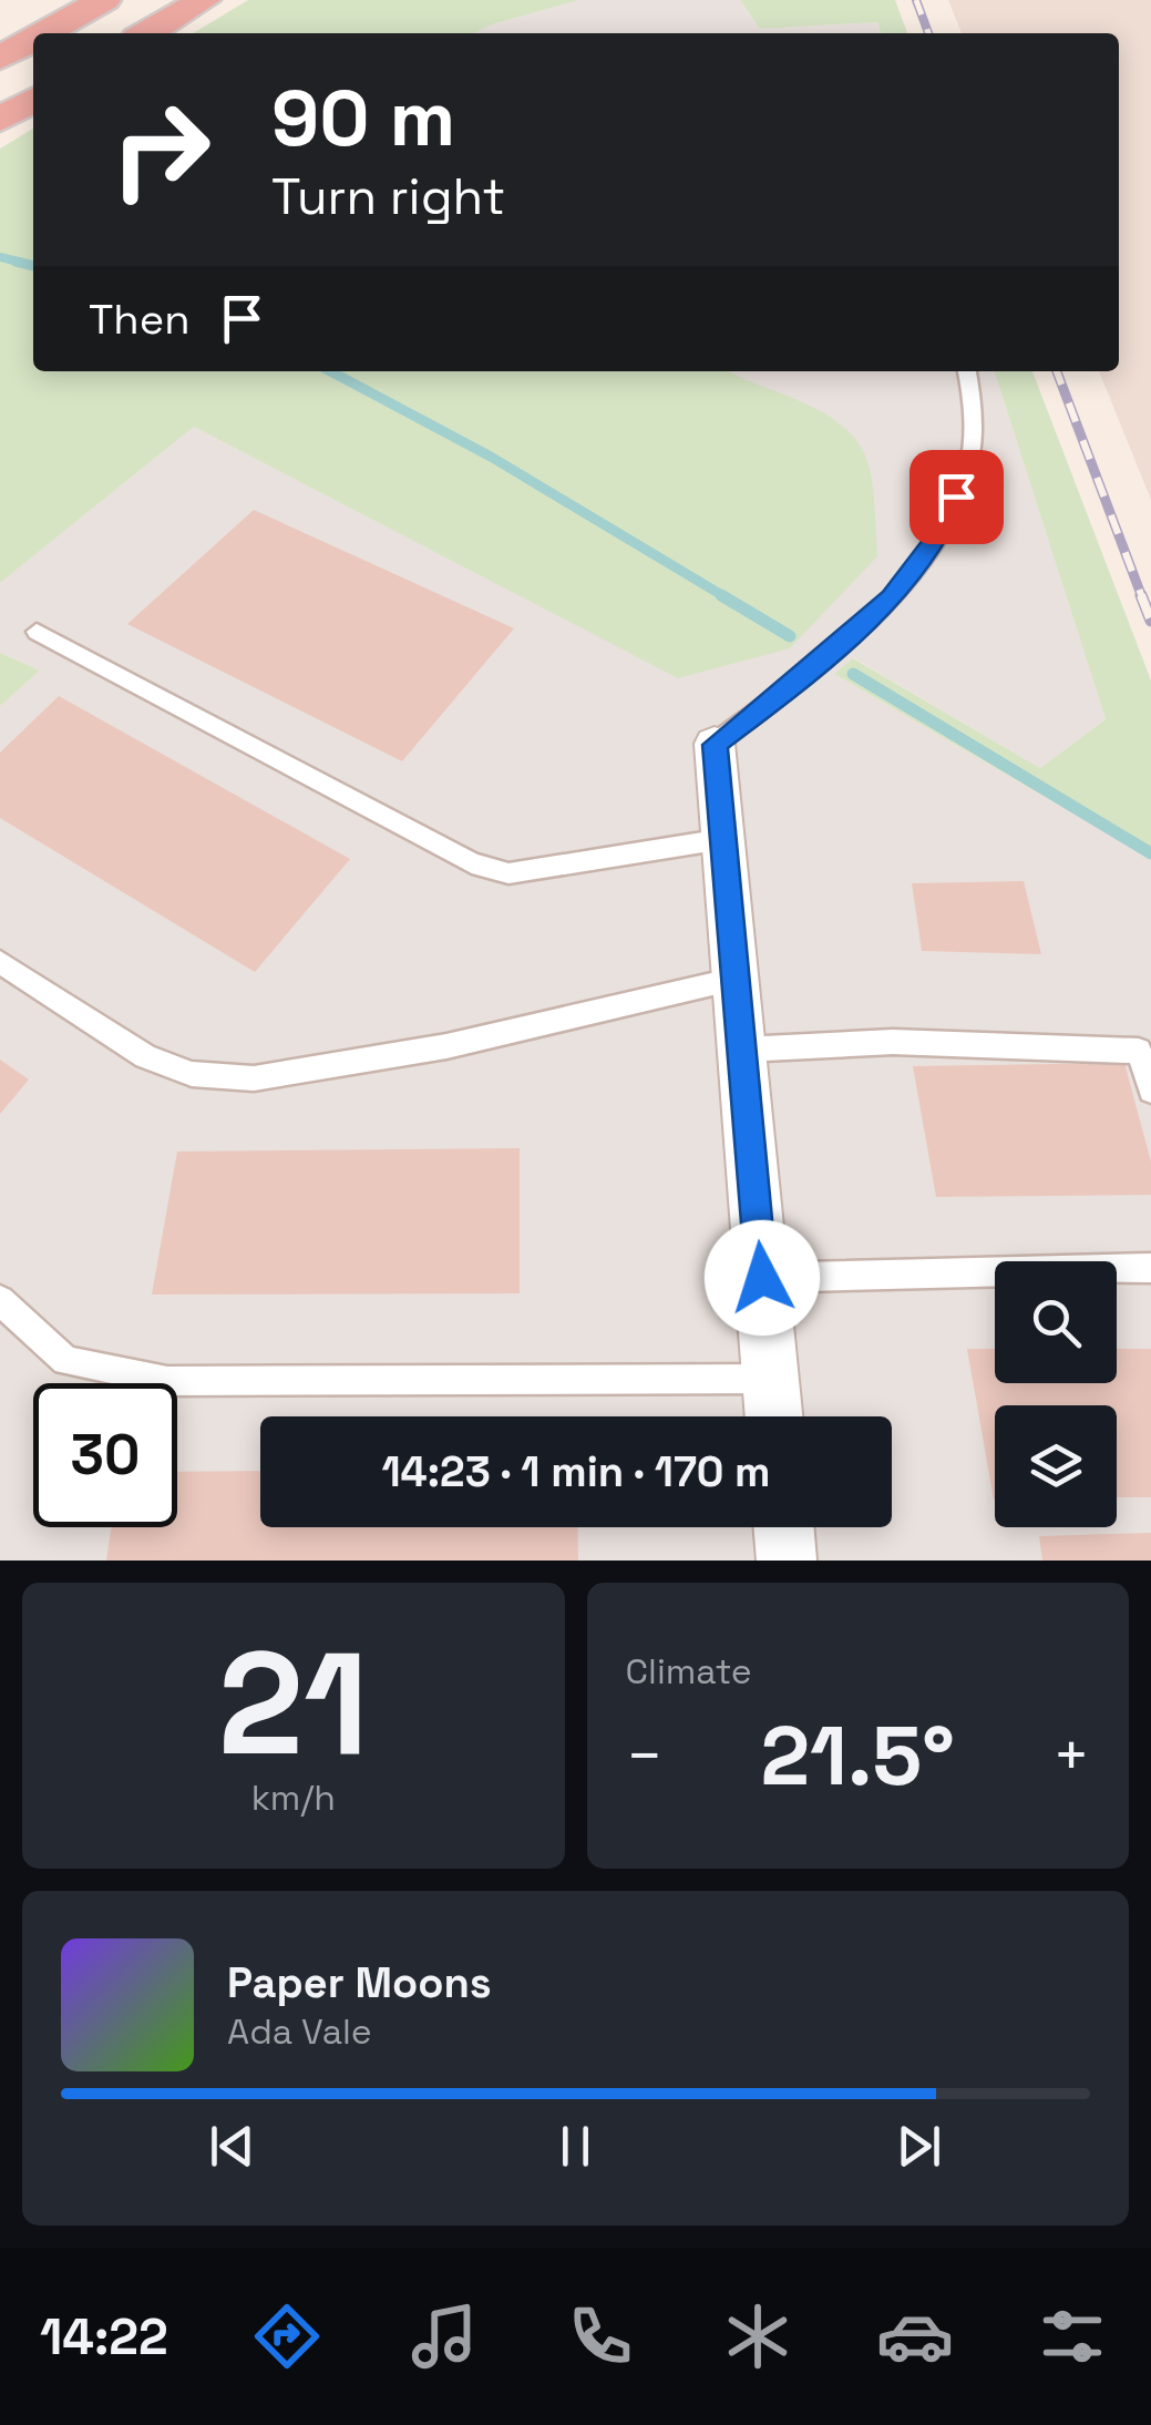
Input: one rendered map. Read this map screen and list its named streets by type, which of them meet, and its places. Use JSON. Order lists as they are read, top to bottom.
{
  "page": {
    "turn": ["90 m", "Turn right"],
    "then": "Then",
    "limit": "30",
    "trip": "14:23 · 1 min · 170 m",
    "tile": [
      ["21", "km/h"],
      "Climate"
    ],
    "heat": ["−", "21.5°", "+"],
    "song": ["Paper Moons", "Ada Vale"],
    "tabs": "14:22"
  }
}
